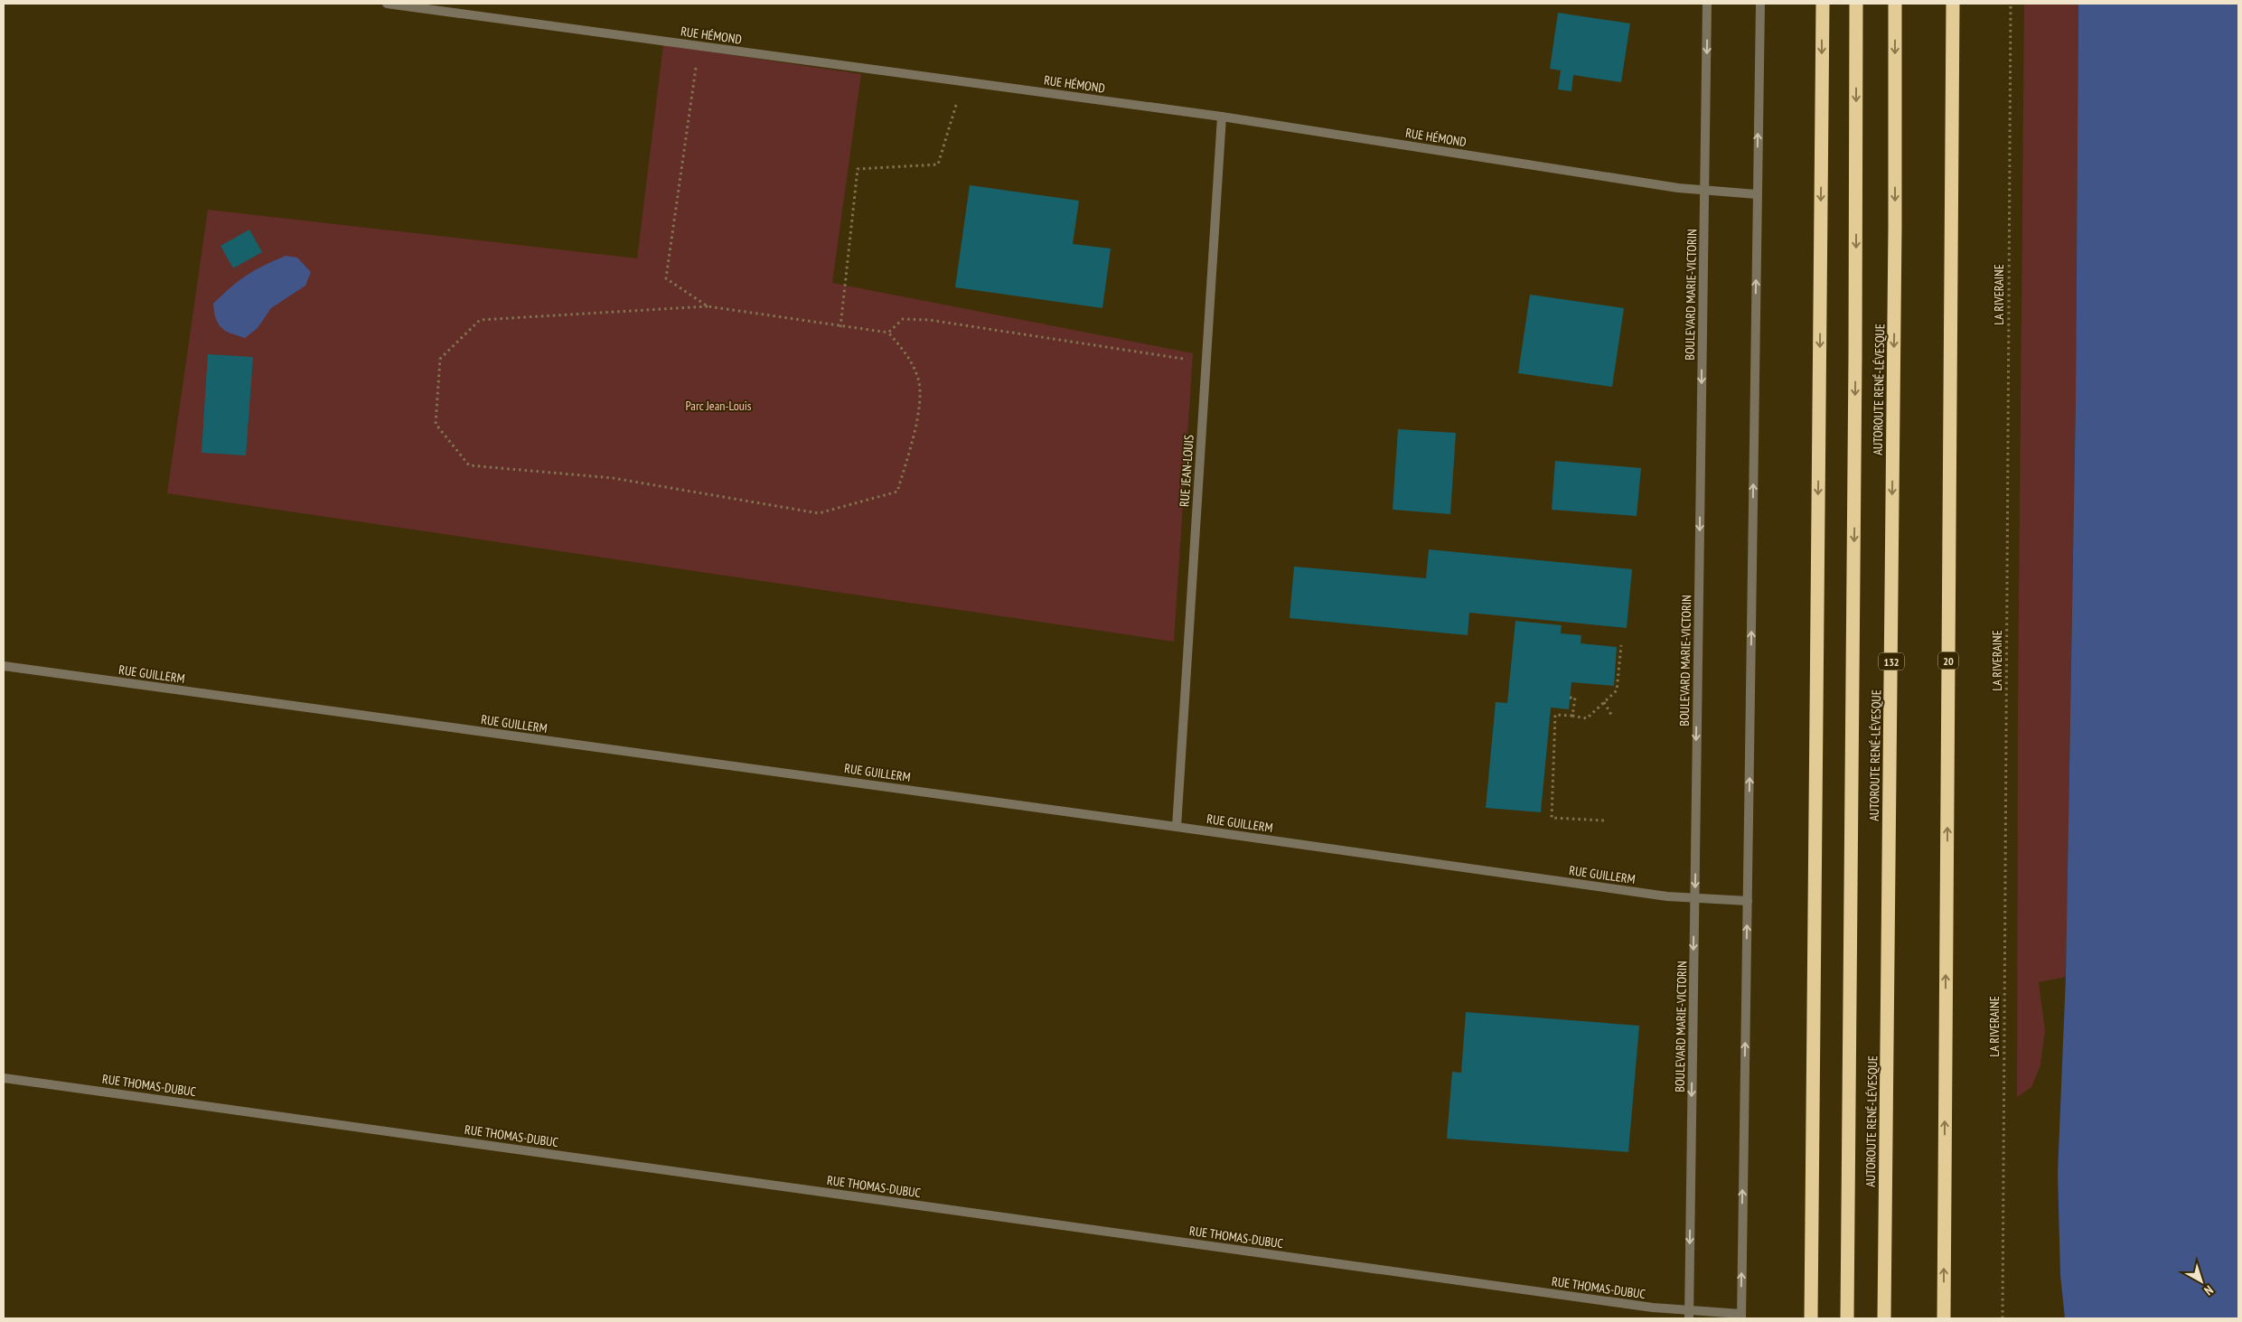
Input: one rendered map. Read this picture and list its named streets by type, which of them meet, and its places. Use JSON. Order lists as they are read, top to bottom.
{
  "streets": {
    "highway": ["AUTOROUTE RENÉ-LÉVESQUE", "20", "132"],
    "street": [
      "RUE HÉMOND",
      "BOULEVARD MARIE-VICTORIN",
      "RUE JEAN-LOUIS",
      "RUE GUILLERM",
      "RUE THOMAS-DUBUC"
    ],
    "path": ["LA RIVERAINE"]
  },
  "crossings": [
    ["RUE HÉMOND", "BOULEVARD MARIE-VICTORIN"],
    ["RUE HÉMOND", "RUE JEAN-LOUIS"],
    ["BOULEVARD MARIE-VICTORIN", "RUE GUILLERM"],
    ["BOULEVARD MARIE-VICTORIN", "RUE THOMAS-DUBUC"],
    ["RUE JEAN-LOUIS", "RUE GUILLERM"]
  ],
  "parks": ["Parc Jean-Louis"],
  "north": "bottom right"
}
